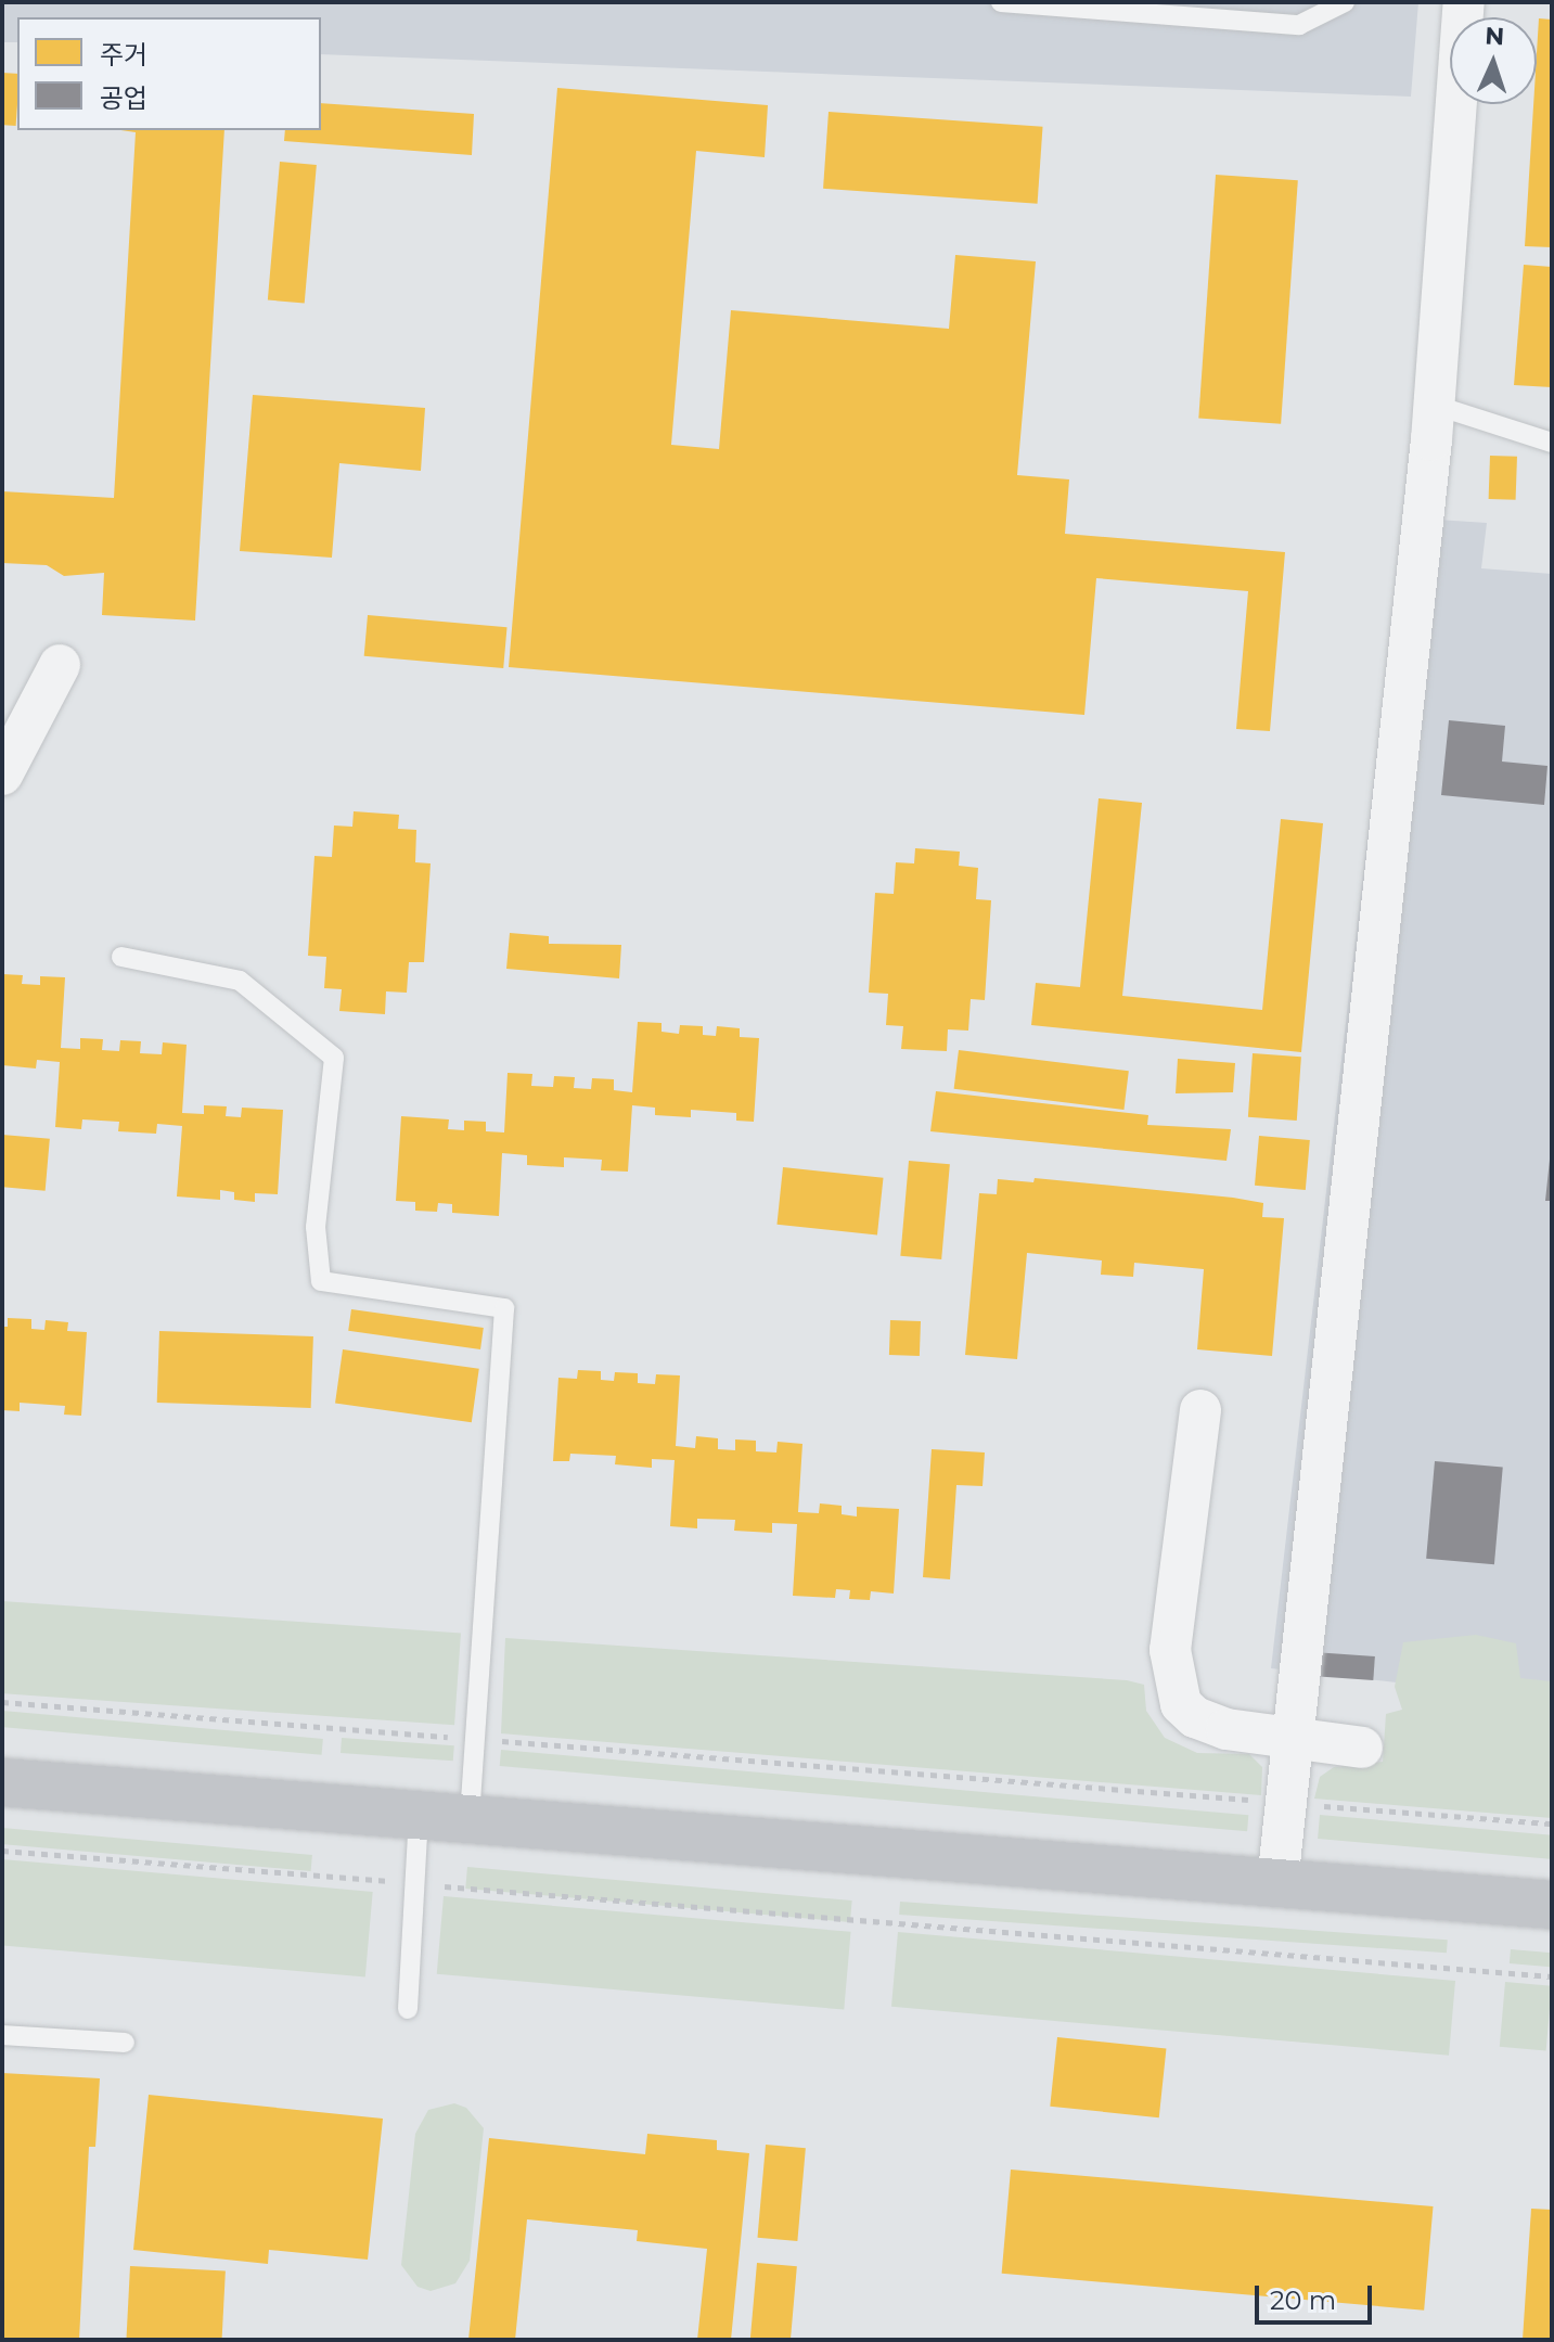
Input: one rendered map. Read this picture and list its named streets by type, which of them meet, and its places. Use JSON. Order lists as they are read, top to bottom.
{
  "legend": ["주거", "공업"],
  "scale_bar": "20 m",
  "north": "top"
}
